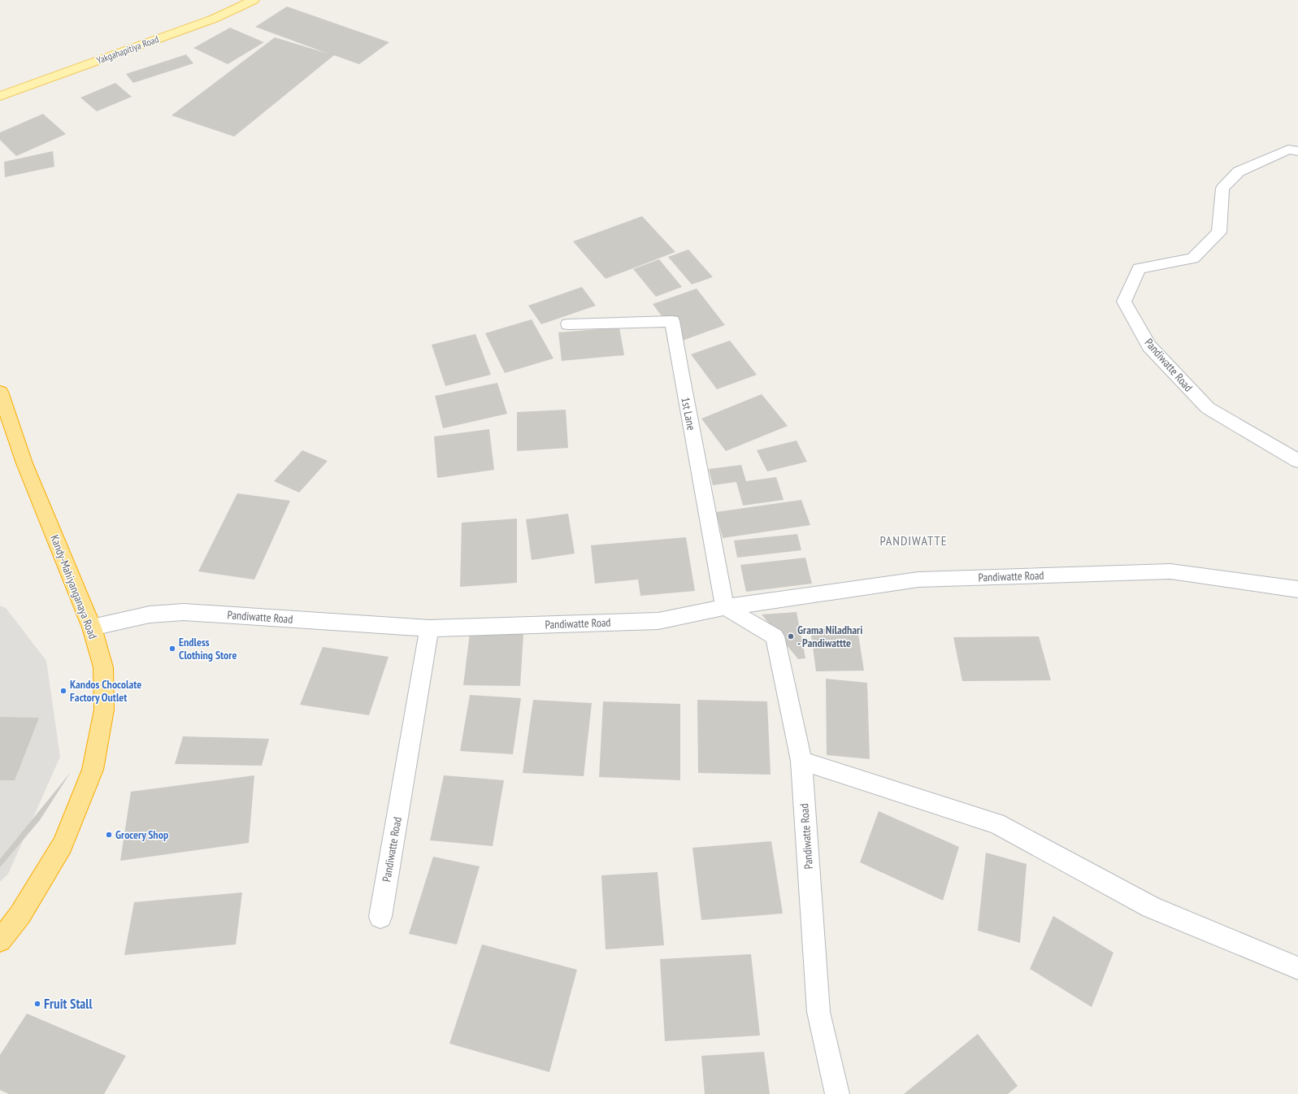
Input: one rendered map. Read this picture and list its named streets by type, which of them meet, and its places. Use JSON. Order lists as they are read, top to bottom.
{
  "streets": {
    "highway": ["Kandy-Mahiyanganaya Road"],
    "main road": ["Yakgahapitiya Road"],
    "street": ["Pandiwatte Road", "1st Lane"]
  },
  "crossings": [
    ["Pandiwatte Road", "1st Lane"],
    ["Pandiwatte Road", "Kandy-Mahiyanganaya Road"]
  ],
  "districts": ["PANDIWATTE"],
  "places": [
    "Grama Niladhari - Pandiwattte",
    "Endless Clothing Store",
    "Kandos Chocolate Factory Outlet",
    "Grocery Shop",
    "Fruit Stall"
  ]
}
